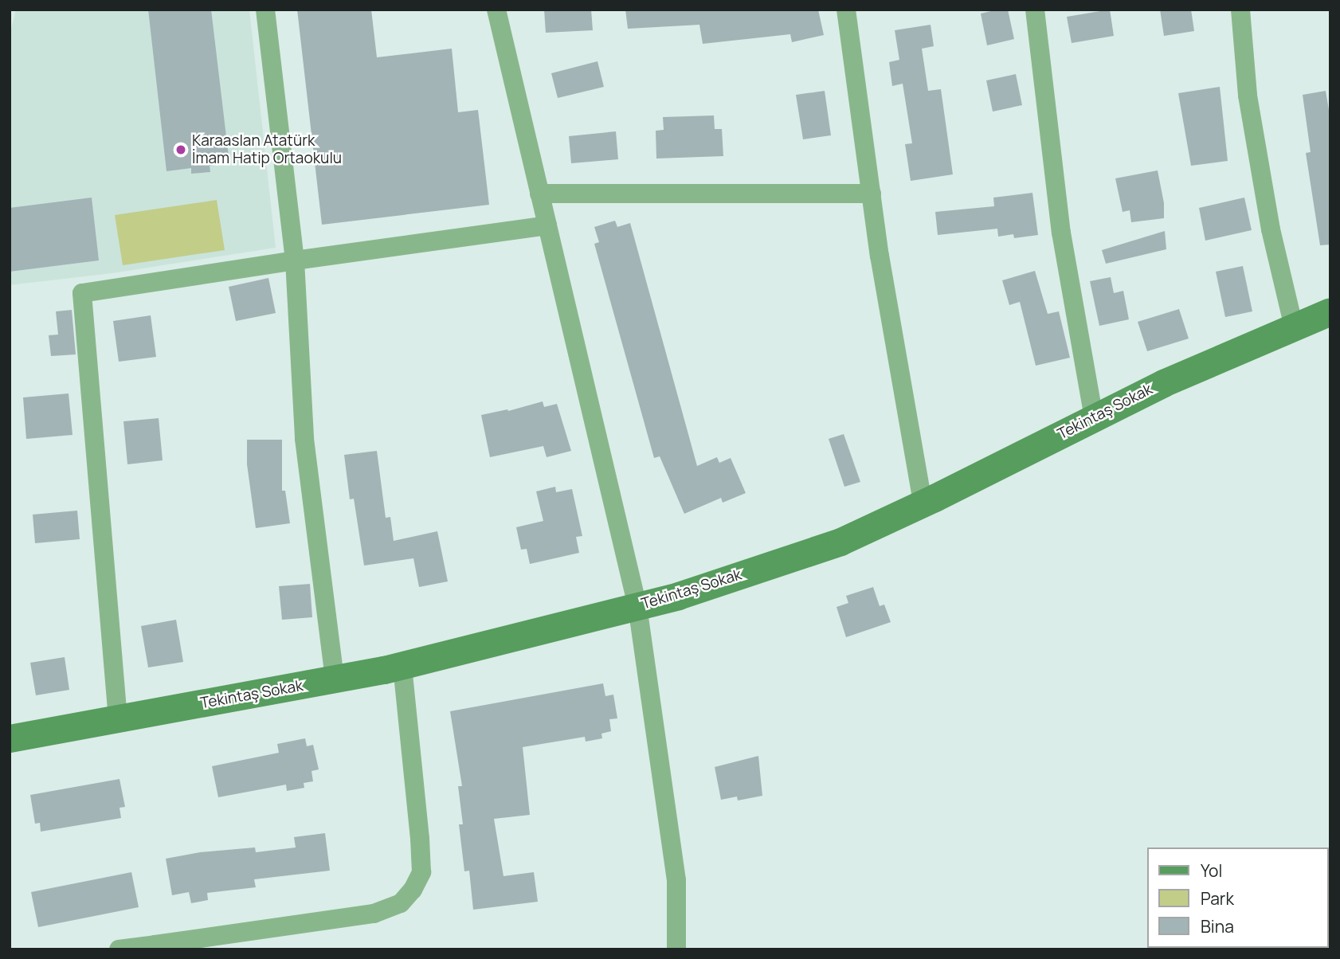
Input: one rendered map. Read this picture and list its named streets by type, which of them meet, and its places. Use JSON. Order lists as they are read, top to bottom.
{
  "streets": {
    "street": ["Tekintaş Sokak"]
  },
  "places": ["Karaaslan Atatürk İmam Hatip Ortaokulu"],
  "legend": ["Yol", "Park", "Bina"]
}
